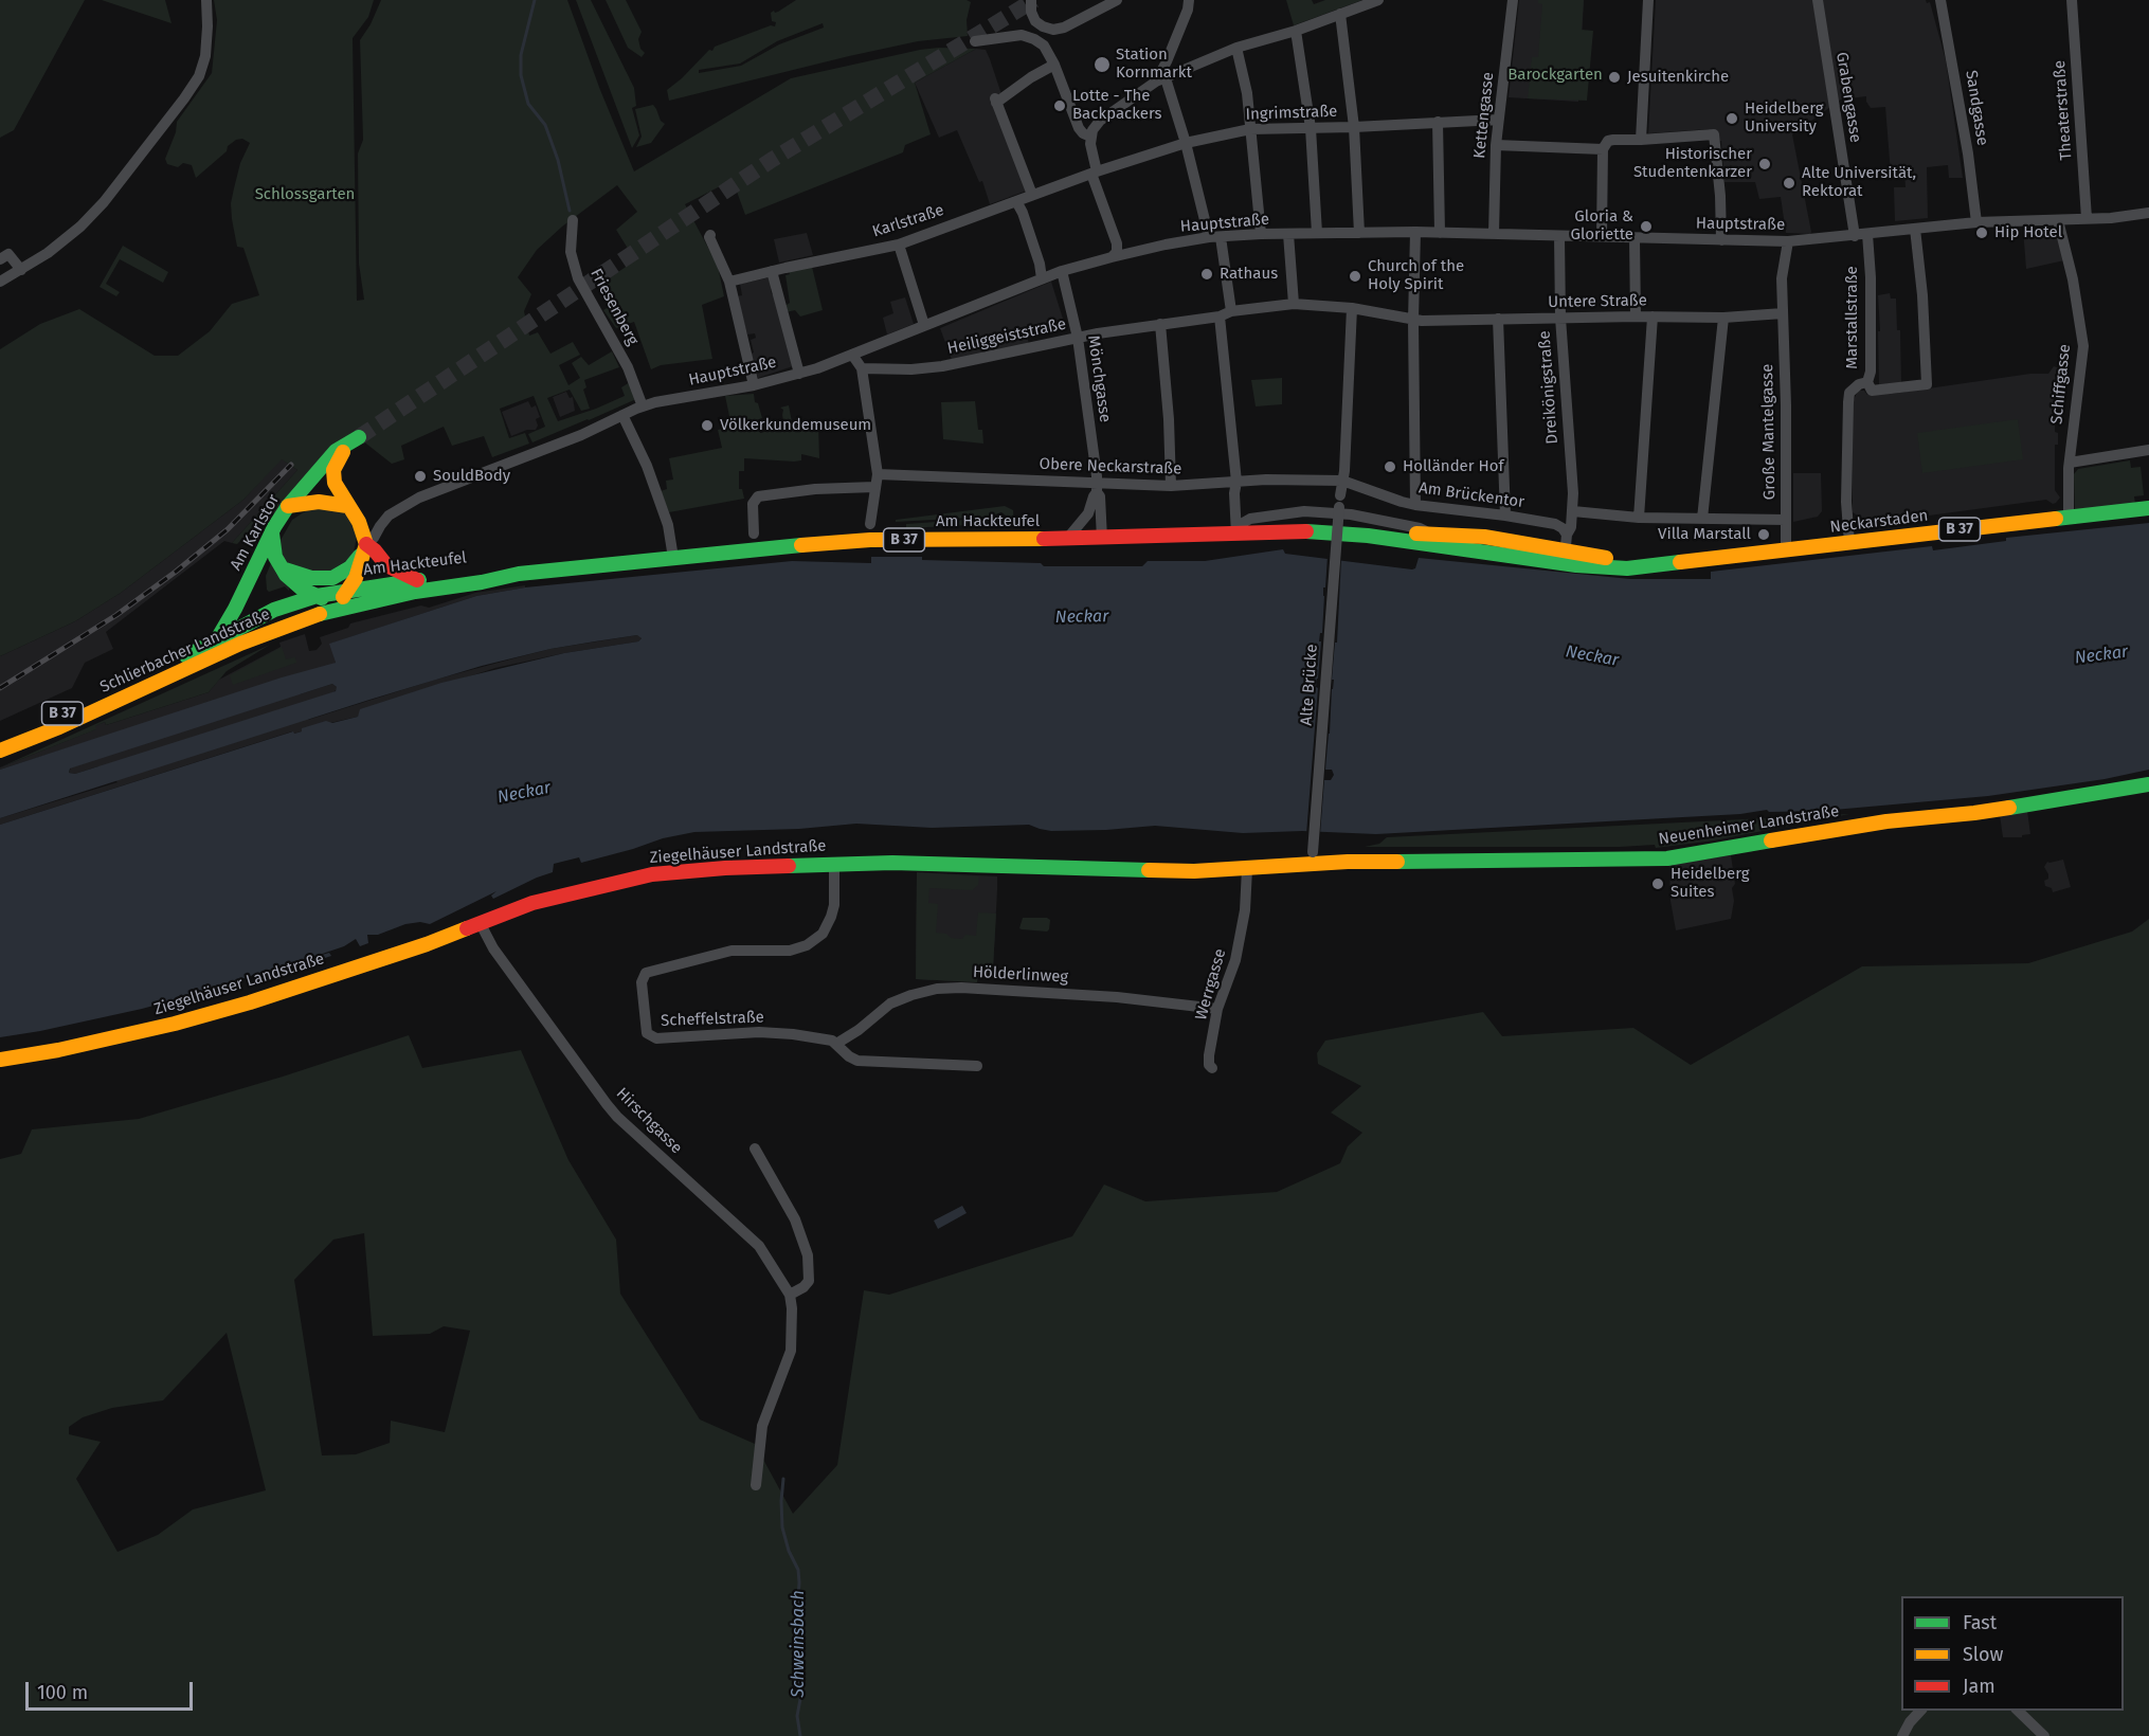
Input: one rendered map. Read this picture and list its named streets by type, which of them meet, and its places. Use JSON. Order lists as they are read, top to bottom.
{
  "streets": {
    "main road": [
      "Am Hackteufel",
      "Neckarstaden",
      "B 37",
      "Am Karlstor",
      "Schlierbacher Landstraße",
      "Neuenheimer Landstraße",
      "Ziegelhäuser Landstraße"
    ],
    "street": [
      "Grabengasse",
      "Sandgasse",
      "Theaterstraße",
      "Ingrimstraße",
      "Kettengasse",
      "Karlstraße",
      "Hauptstraße",
      "Untere Straße",
      "Friesenberg",
      "Marstallstraße",
      "Heiliggeiststraße",
      "Mönchgasse",
      "Schiffgasse",
      "Dreikönigstraße",
      "Große Mantelgasse",
      "Obere Neckarstraße",
      "Am Brückentor",
      "Alte Brücke",
      "Hölderlinweg",
      "Werrgasse",
      "Scheffelstraße",
      "Hirschgasse"
    ]
  },
  "crossings": [
    ["Grabengasse", "Hauptstraße"],
    ["Sandgasse", "Hauptstraße"],
    ["Theaterstraße", "Hauptstraße"],
    ["Ingrimstraße", "Kettengasse"],
    ["Ingrimstraße", "Karlstraße"],
    ["Kettengasse", "Hauptstraße"],
    ["Hauptstraße", "Friesenberg"],
    ["Hauptstraße", "Marstallstraße"],
    ["Hauptstraße", "Mönchgasse"],
    ["Hauptstraße", "Schiffgasse"],
    ["Hauptstraße", "Dreikönigstraße"],
    ["Hauptstraße", "Große Mantelgasse"],
    ["Hauptstraße", "Am Karlstor"],
    ["Untere Straße", "Heiliggeiststraße"],
    ["Untere Straße", "Dreikönigstraße"],
    ["Untere Straße", "Große Mantelgasse"],
    ["Untere Straße", "Alte Brücke"],
    ["Marstallstraße", "Neckarstaden"],
    ["Heiliggeiststraße", "Mönchgasse"],
    ["Heiliggeiststraße", "Alte Brücke"],
    ["Mönchgasse", "Obere Neckarstraße"],
    ["Mönchgasse", "Am Hackteufel"],
    ["Schiffgasse", "Neckarstaden"],
    ["Dreikönigstraße", "Am Brückentor"],
    ["Große Mantelgasse", "Neckarstaden"],
    ["Obere Neckarstraße", "Am Brückentor"],
    ["Obere Neckarstraße", "Alte Brücke"],
    ["Am Brückentor", "Alte Brücke"],
    ["Am Hackteufel", "Neckarstaden"],
    ["Am Hackteufel", "Schlierbacher Landstraße"],
    ["Am Karlstor", "Schlierbacher Landstraße"],
    ["Alte Brücke", "Neuenheimer Landstraße"],
    ["Alte Brücke", "Ziegelhäuser Landstraße"],
    ["Neuenheimer Landstraße", "Ziegelhäuser Landstraße"],
    ["Ziegelhäuser Landstraße", "Werrgasse"],
    ["Ziegelhäuser Landstraße", "Scheffelstraße"],
    ["Ziegelhäuser Landstraße", "Hirschgasse"],
    ["Hölderlinweg", "Werrgasse"],
    ["Hölderlinweg", "Scheffelstraße"]
  ],
  "water": ["Neckar", "Schweinsbach"],
  "parks": ["Barockgarten", "Schlossgarten"],
  "places": [
    "Station Kornmarkt",
    "Jesuitenkirche",
    "Lotte - The Backpackers",
    "Heidelberg University",
    "Historischer Studentenkarzer",
    "Alte Universität, Rektorat",
    "Gloria & Gloriette",
    "Hip Hotel",
    "Rathaus",
    "Church of the Holy Spirit",
    "Völkerkundemuseum",
    "Holländer Hof",
    "SouldBody",
    "Villa Marstall",
    "Heidelberg Suites"
  ],
  "legend": ["Fast", "Slow", "Jam"],
  "scale_bar": "100 m"
}
